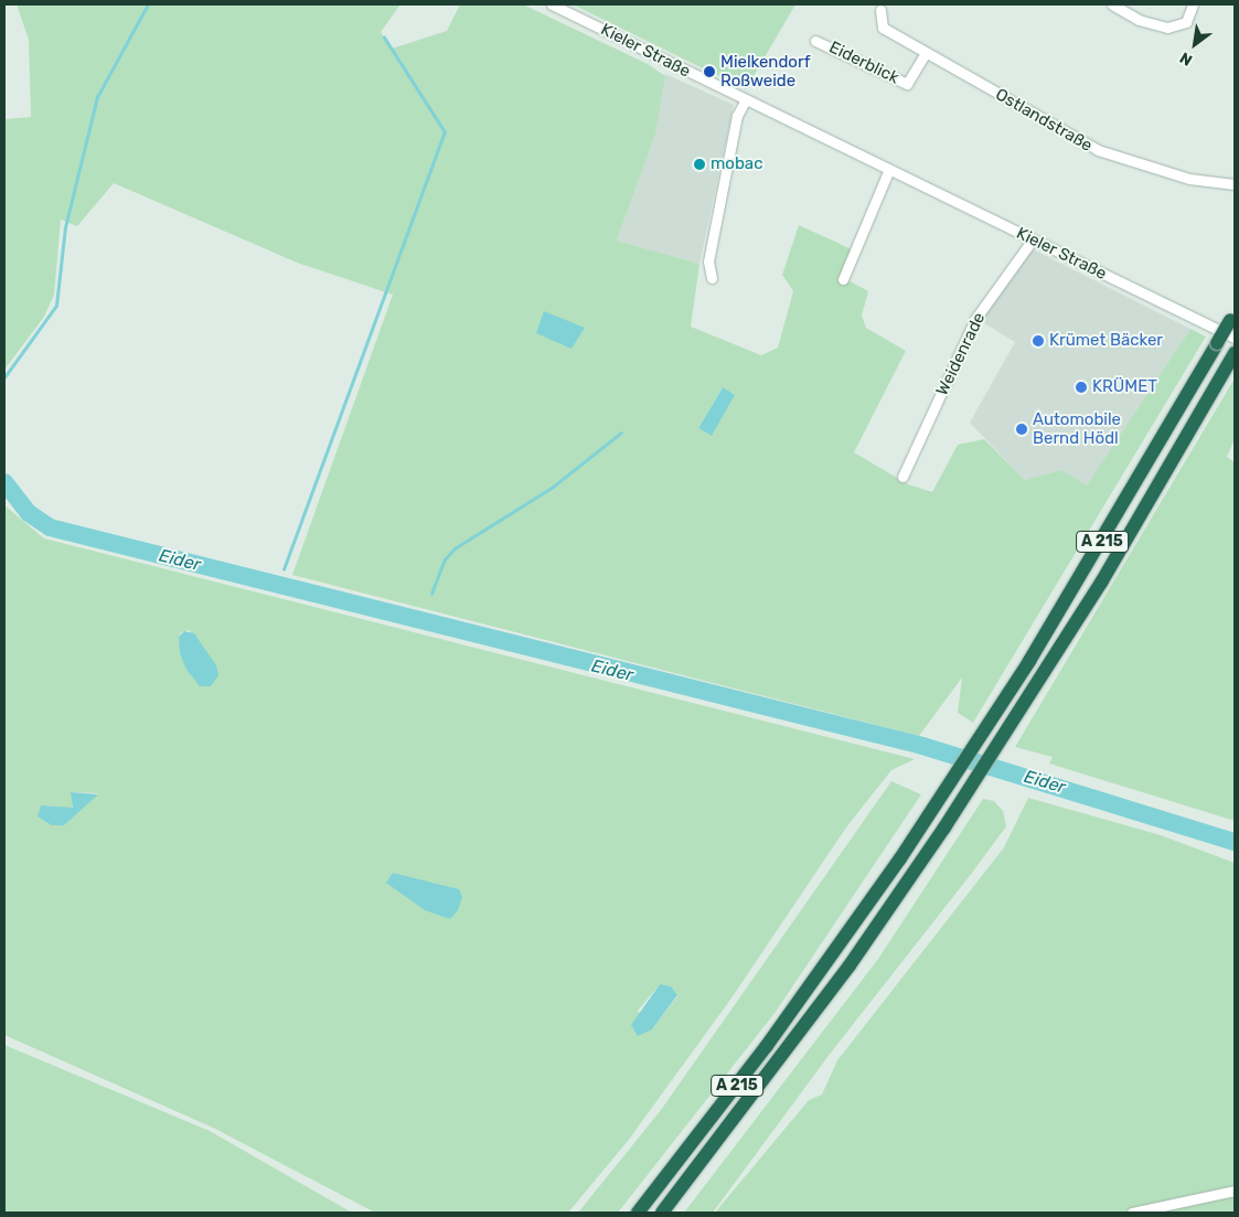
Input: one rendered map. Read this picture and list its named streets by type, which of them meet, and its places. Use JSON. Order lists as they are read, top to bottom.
{
  "streets": {
    "highway": ["A 215"],
    "street": [
      "Kieler Straße",
      "Eiderblick",
      "Ostlandstraße",
      "Weidenrade"
    ]
  },
  "crossings": [
    ["Kieler Straße", "Weidenrade"],
    ["Eiderblick", "Ostlandstraße"]
  ],
  "water": ["Eider"],
  "places": [
    "Mielkendorf Roßweide",
    "mobac",
    "Krümet Bäcker",
    "KRÜMET",
    "Automobile Bernd Hödl"
  ],
  "north": "bottom left"
}
